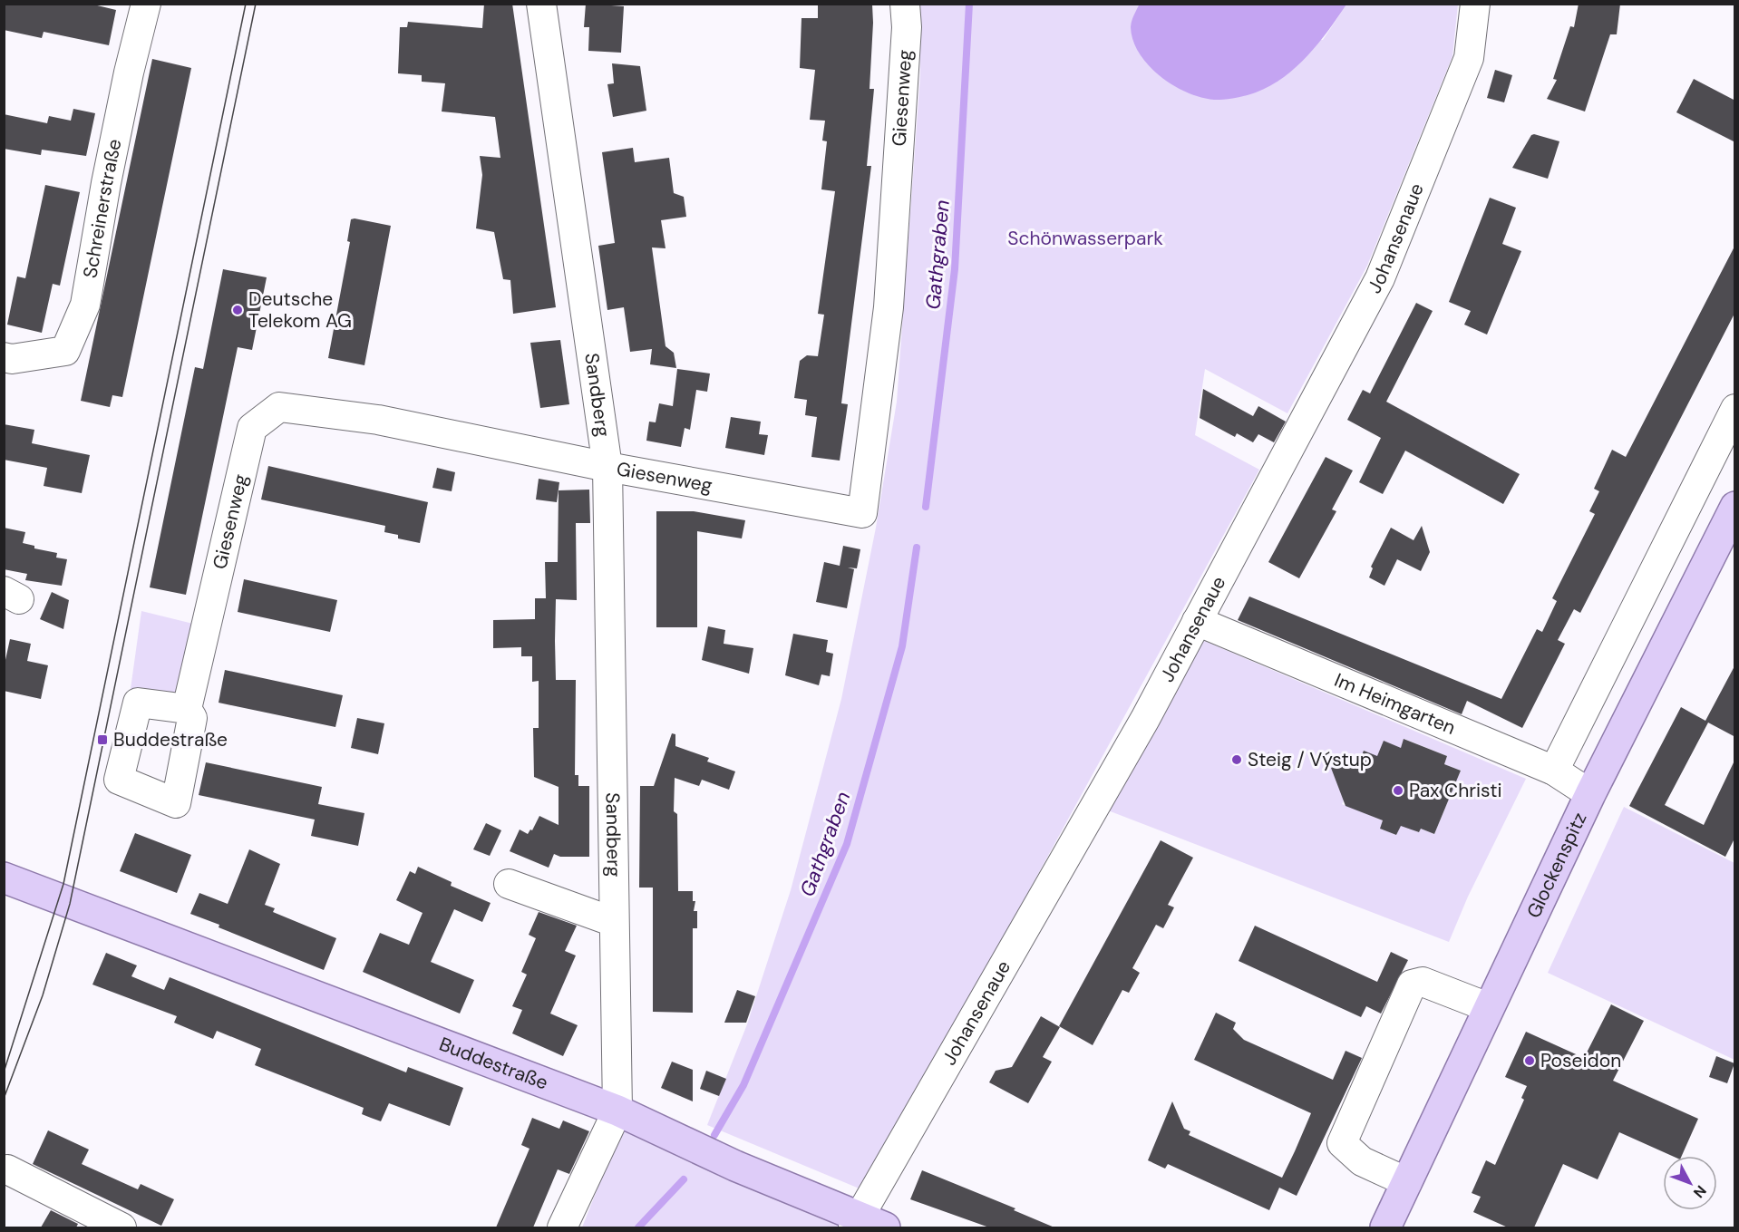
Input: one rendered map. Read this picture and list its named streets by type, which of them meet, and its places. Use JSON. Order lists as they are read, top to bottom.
{
  "streets": {
    "main road": ["Glockenspitz", "Buddestraße"],
    "street": [
      "Giesenweg",
      "Schreinerstraße",
      "Johansenaue",
      "Sandberg",
      "Im Heimgarten"
    ]
  },
  "crossings": [
    ["Giesenweg", "Sandberg"],
    ["Johansenaue", "Im Heimgarten"],
    ["Johansenaue", "Buddestraße"],
    ["Sandberg", "Buddestraße"],
    ["Im Heimgarten", "Glockenspitz"]
  ],
  "water": ["Gathgraben"],
  "parks": ["Schönwasserpark"],
  "places": {
    "other": [
      "Deutsche Telekom AG",
      "Steig / Výstup",
      "Pax Christi",
      "Poseidon"
    ],
    "transit": ["Buddestraße"]
  },
  "north": "bottom right"
}
